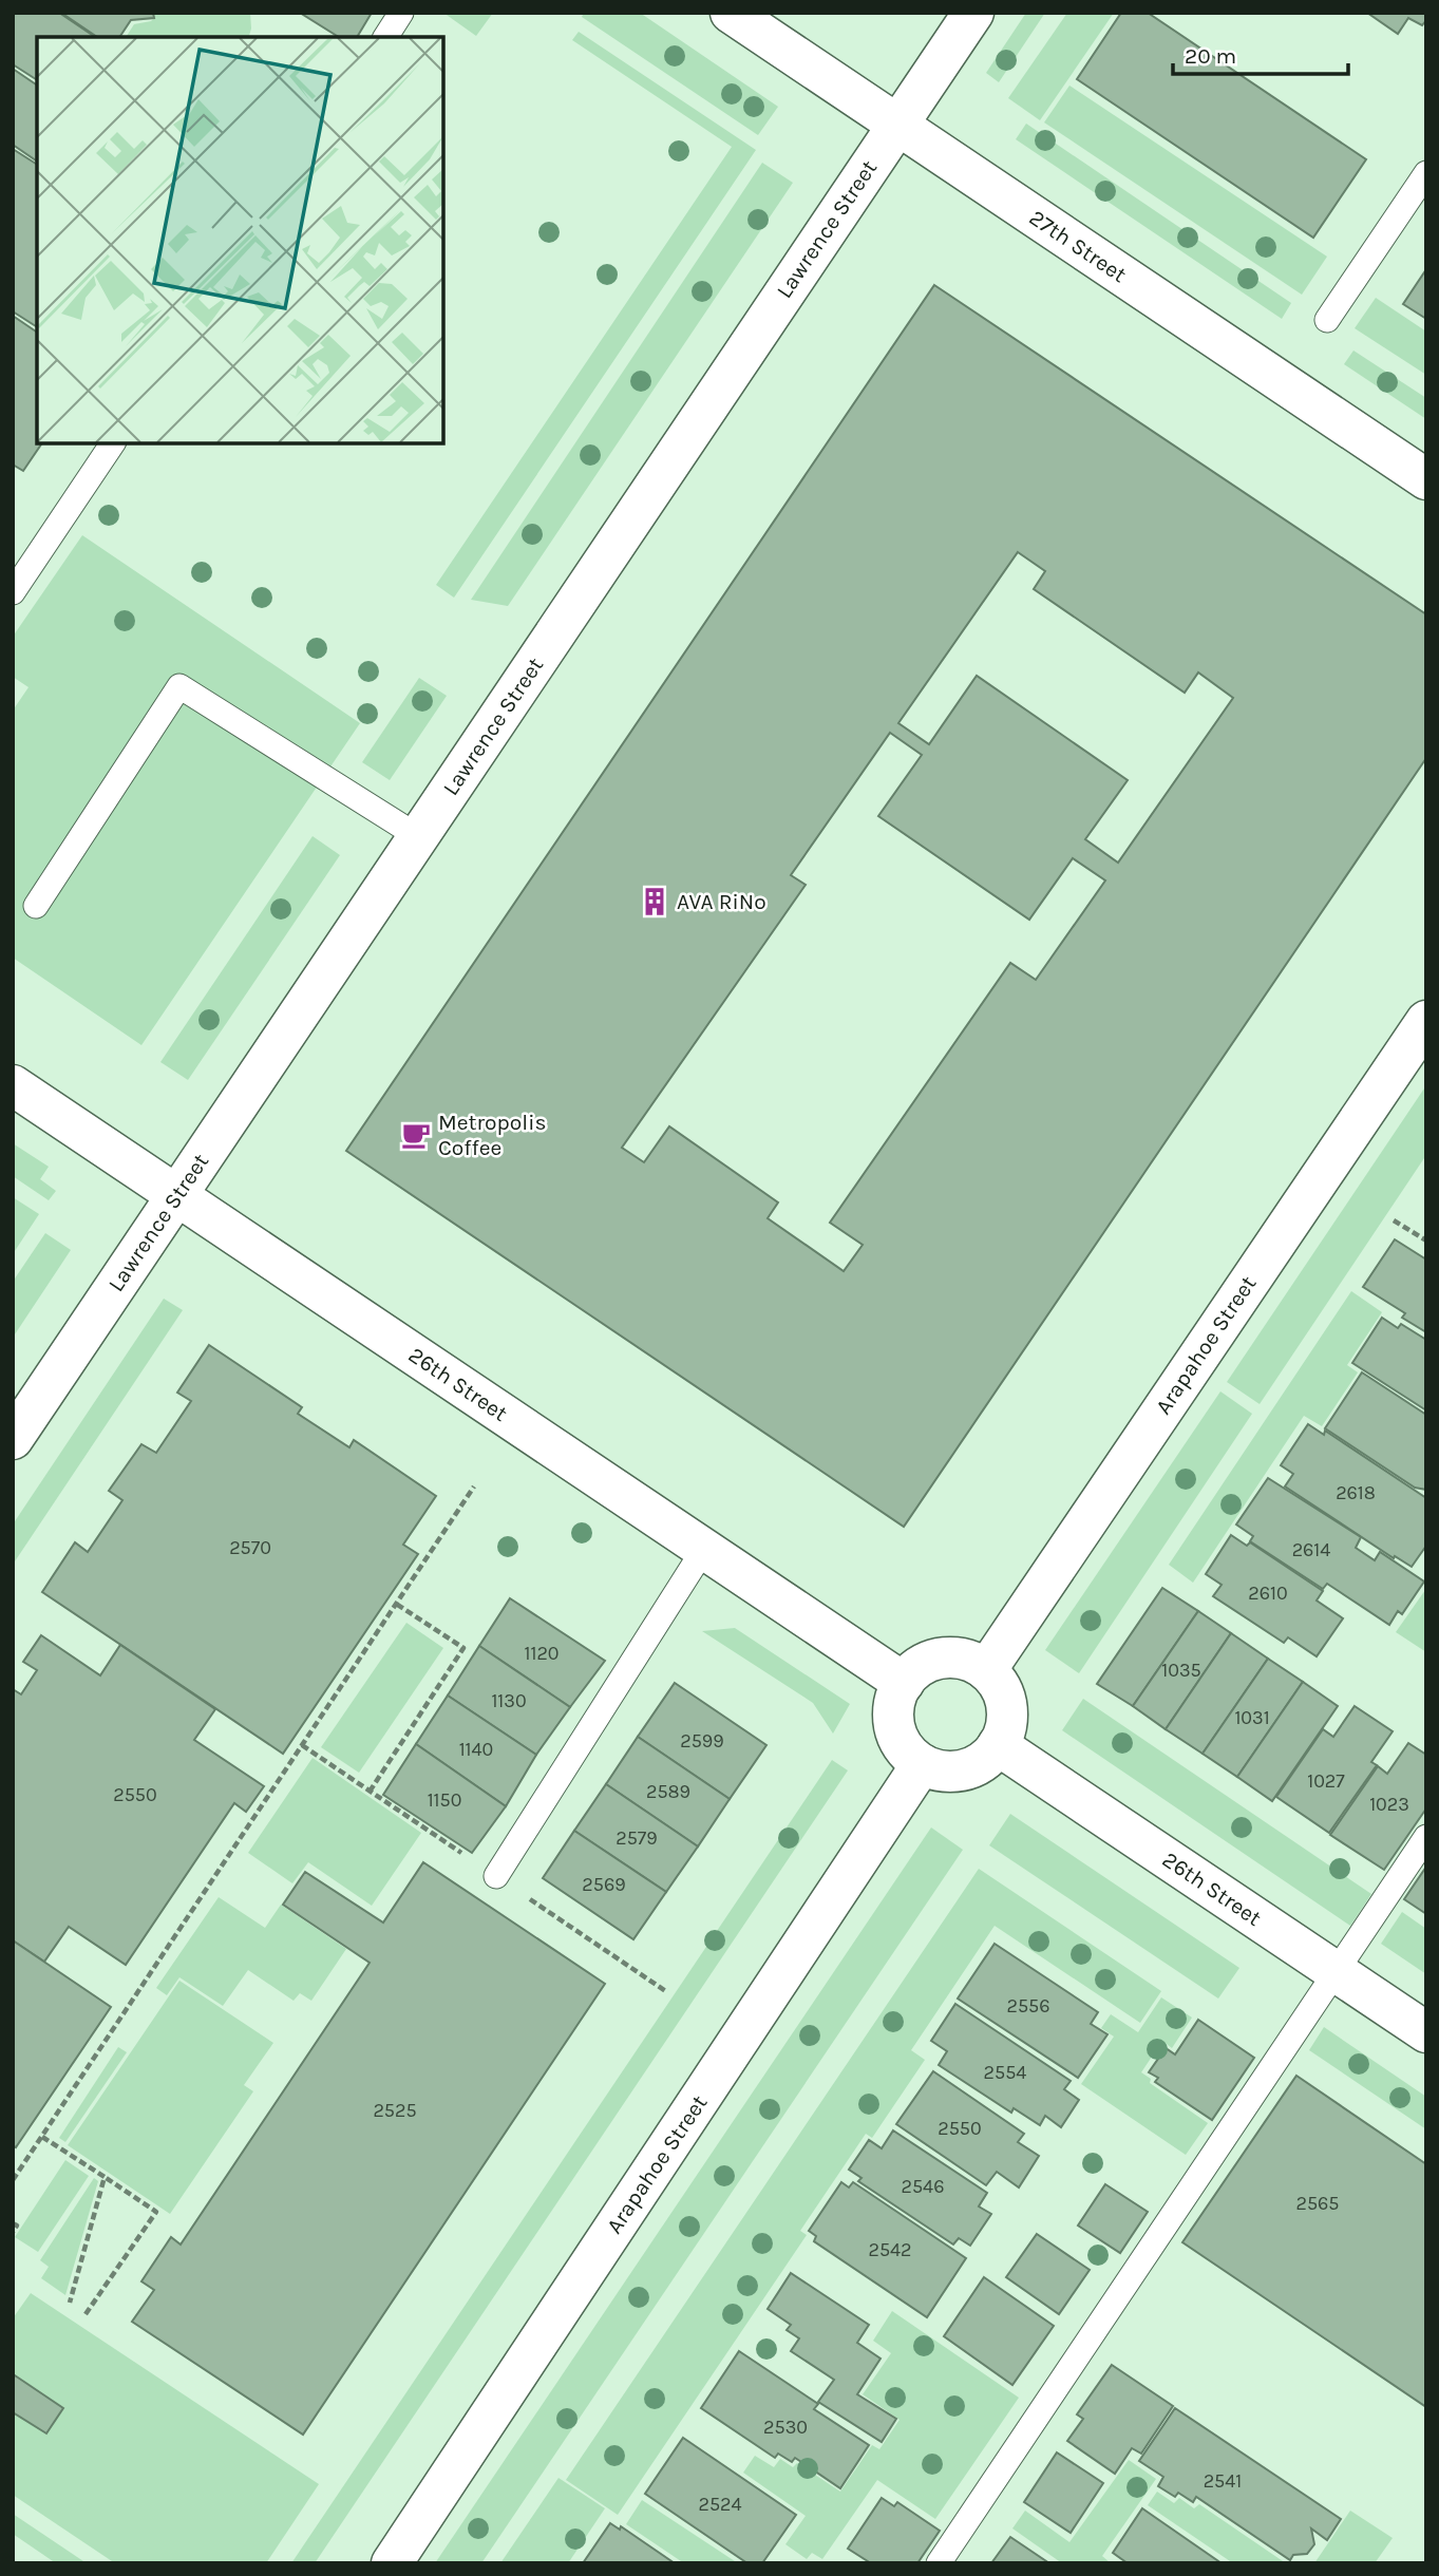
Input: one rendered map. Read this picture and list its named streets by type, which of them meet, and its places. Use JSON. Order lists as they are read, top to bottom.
{
  "streets": {
    "street": [
      "Lawrence Street",
      "27th Street",
      "Arapahoe Street",
      "26th Street"
    ]
  },
  "crossings": [
    ["Lawrence Street", "27th Street"],
    ["Lawrence Street", "26th Street"],
    ["Arapahoe Street", "26th Street"]
  ],
  "places": {
    "building": ["AVA RiNo"],
    "cafe": ["Metropolis Coffee"]
  },
  "house_numbers": [
    "2618",
    "2570",
    "2614",
    "2610",
    "1120",
    "1035",
    "1130",
    "1031",
    "2599",
    "1140",
    "1027",
    "2589",
    "2550",
    "1150",
    "1023",
    "2579",
    "2569",
    "2556",
    "2554",
    "2525",
    "2550",
    "2546",
    "2565",
    "2542",
    "2530",
    "2541",
    "2524"
  ],
  "scale_bar": "20 m"
}
